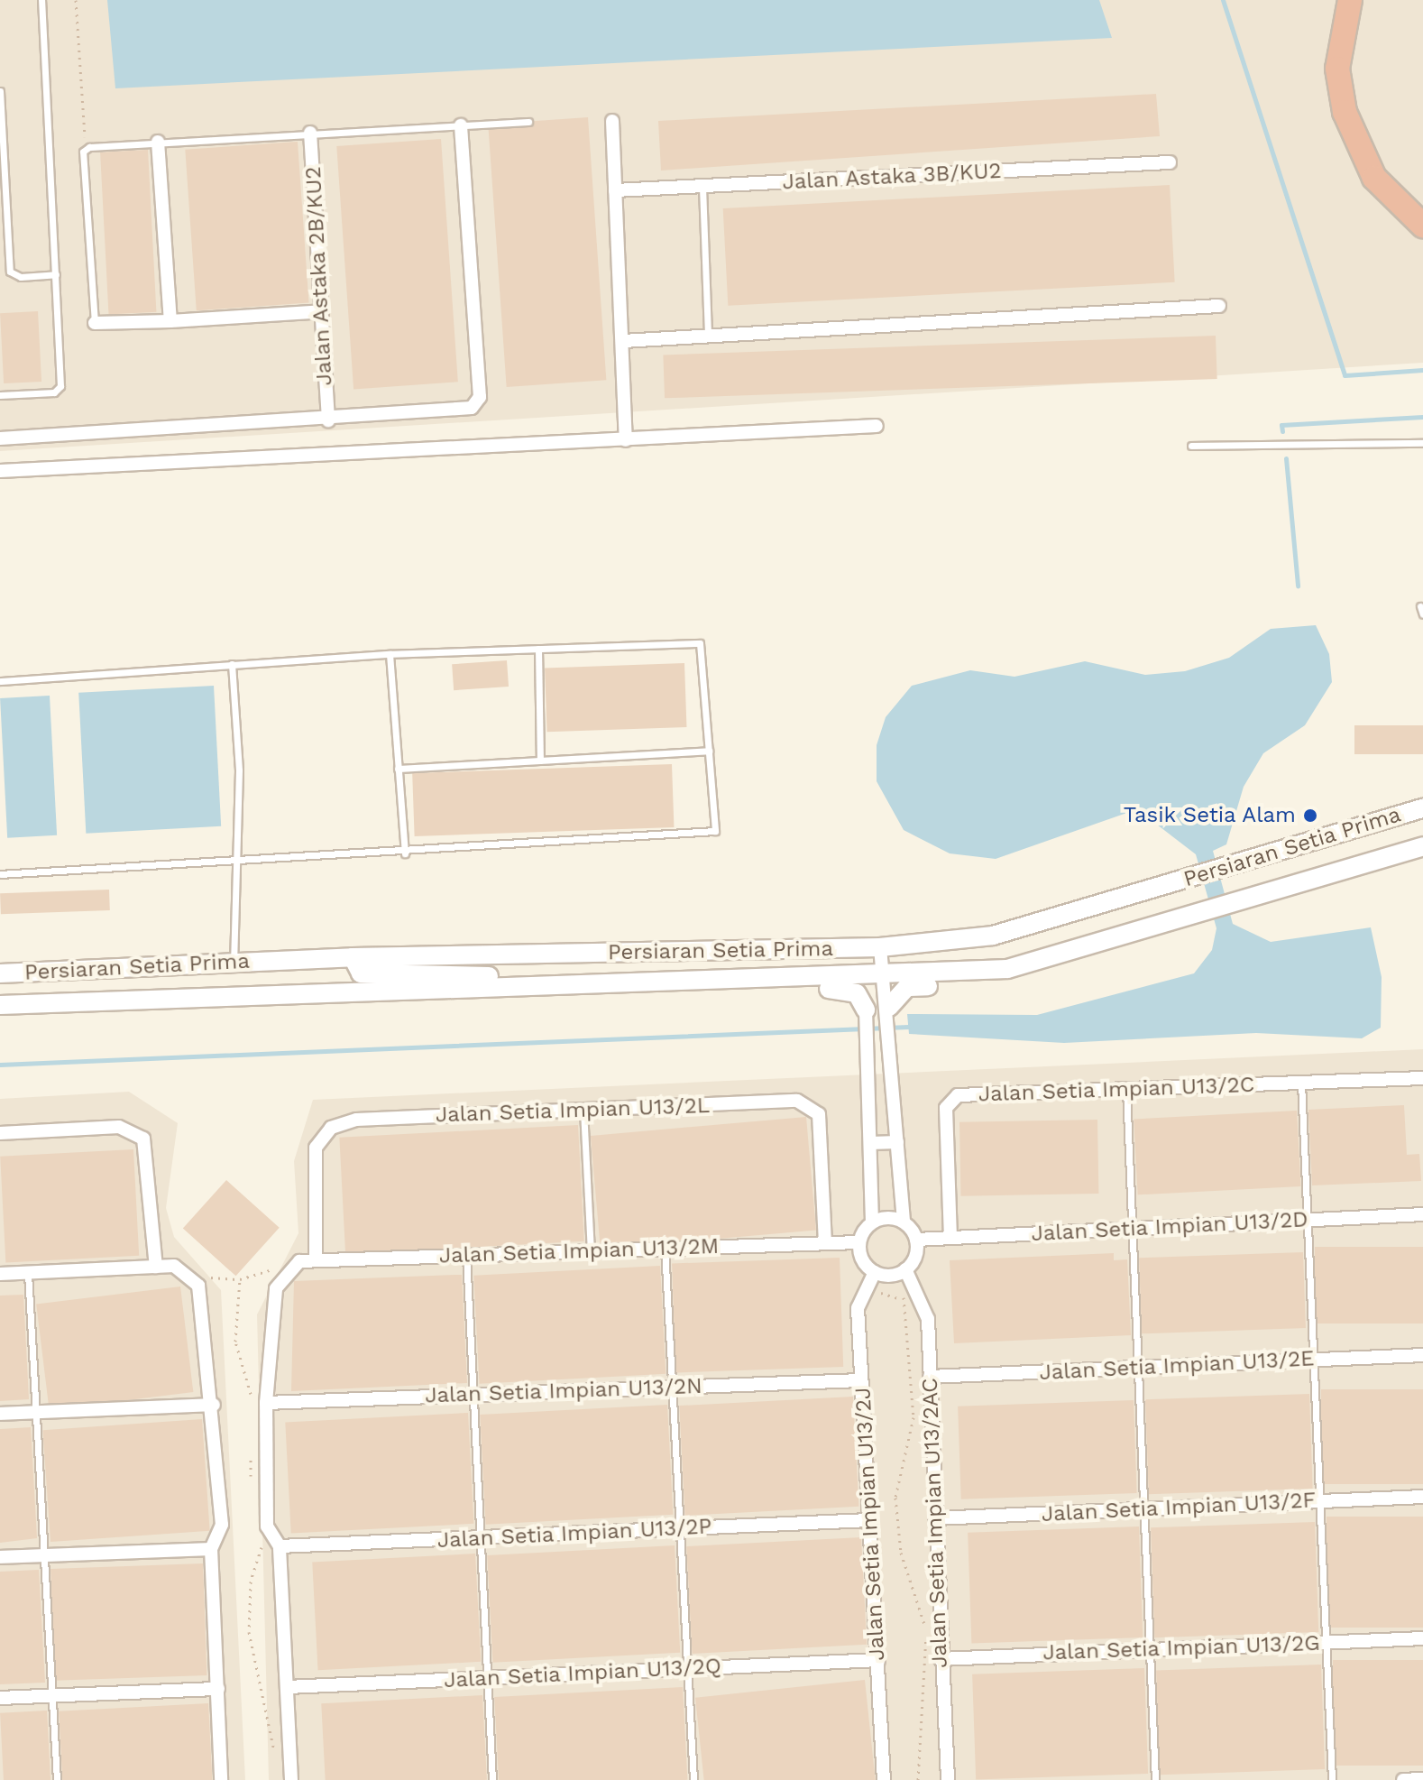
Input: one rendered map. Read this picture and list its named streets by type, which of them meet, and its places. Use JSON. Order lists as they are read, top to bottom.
{
  "streets": {
    "street": [
      "Jalan Astaka 3B/KU2",
      "Jalan Astaka 2B/KU2",
      "Persiaran Setia Prima",
      "Jalan Setia Impian U13/2C",
      "Jalan Setia Impian U13/2L",
      "Jalan Setia Impian U13/2D",
      "Jalan Setia Impian U13/2M",
      "Jalan Setia Impian U13/2E",
      "Jalan Setia Impian U13/2N",
      "Jalan Setia Impian U13/2F",
      "Jalan Setia Impian U13/2AC",
      "Jalan Setia Impian U13/2J",
      "Jalan Setia Impian U13/2P",
      "Jalan Setia Impian U13/2G",
      "Jalan Setia Impian U13/2Q"
    ]
  },
  "crossings": [
    ["Jalan Setia Impian U13/2C", "Jalan Setia Impian U13/2D"],
    ["Jalan Setia Impian U13/2L", "Jalan Setia Impian U13/2M"],
    ["Jalan Setia Impian U13/2D", "Jalan Setia Impian U13/2M"],
    ["Jalan Setia Impian U13/2D", "Jalan Setia Impian U13/2AC"],
    ["Jalan Setia Impian U13/2D", "Jalan Setia Impian U13/2J"],
    ["Jalan Setia Impian U13/2M", "Jalan Setia Impian U13/2N"],
    ["Jalan Setia Impian U13/2M", "Jalan Setia Impian U13/2AC"],
    ["Jalan Setia Impian U13/2M", "Jalan Setia Impian U13/2J"],
    ["Jalan Setia Impian U13/2E", "Jalan Setia Impian U13/2AC"],
    ["Jalan Setia Impian U13/2N", "Jalan Setia Impian U13/2J"],
    ["Jalan Setia Impian U13/2F", "Jalan Setia Impian U13/2AC"],
    ["Jalan Setia Impian U13/2AC", "Jalan Setia Impian U13/2J"],
    ["Jalan Setia Impian U13/2AC", "Jalan Setia Impian U13/2G"],
    ["Jalan Setia Impian U13/2J", "Jalan Setia Impian U13/2P"],
    ["Jalan Setia Impian U13/2J", "Jalan Setia Impian U13/2Q"]
  ],
  "places": ["Tasik Setia Alam"]
}
